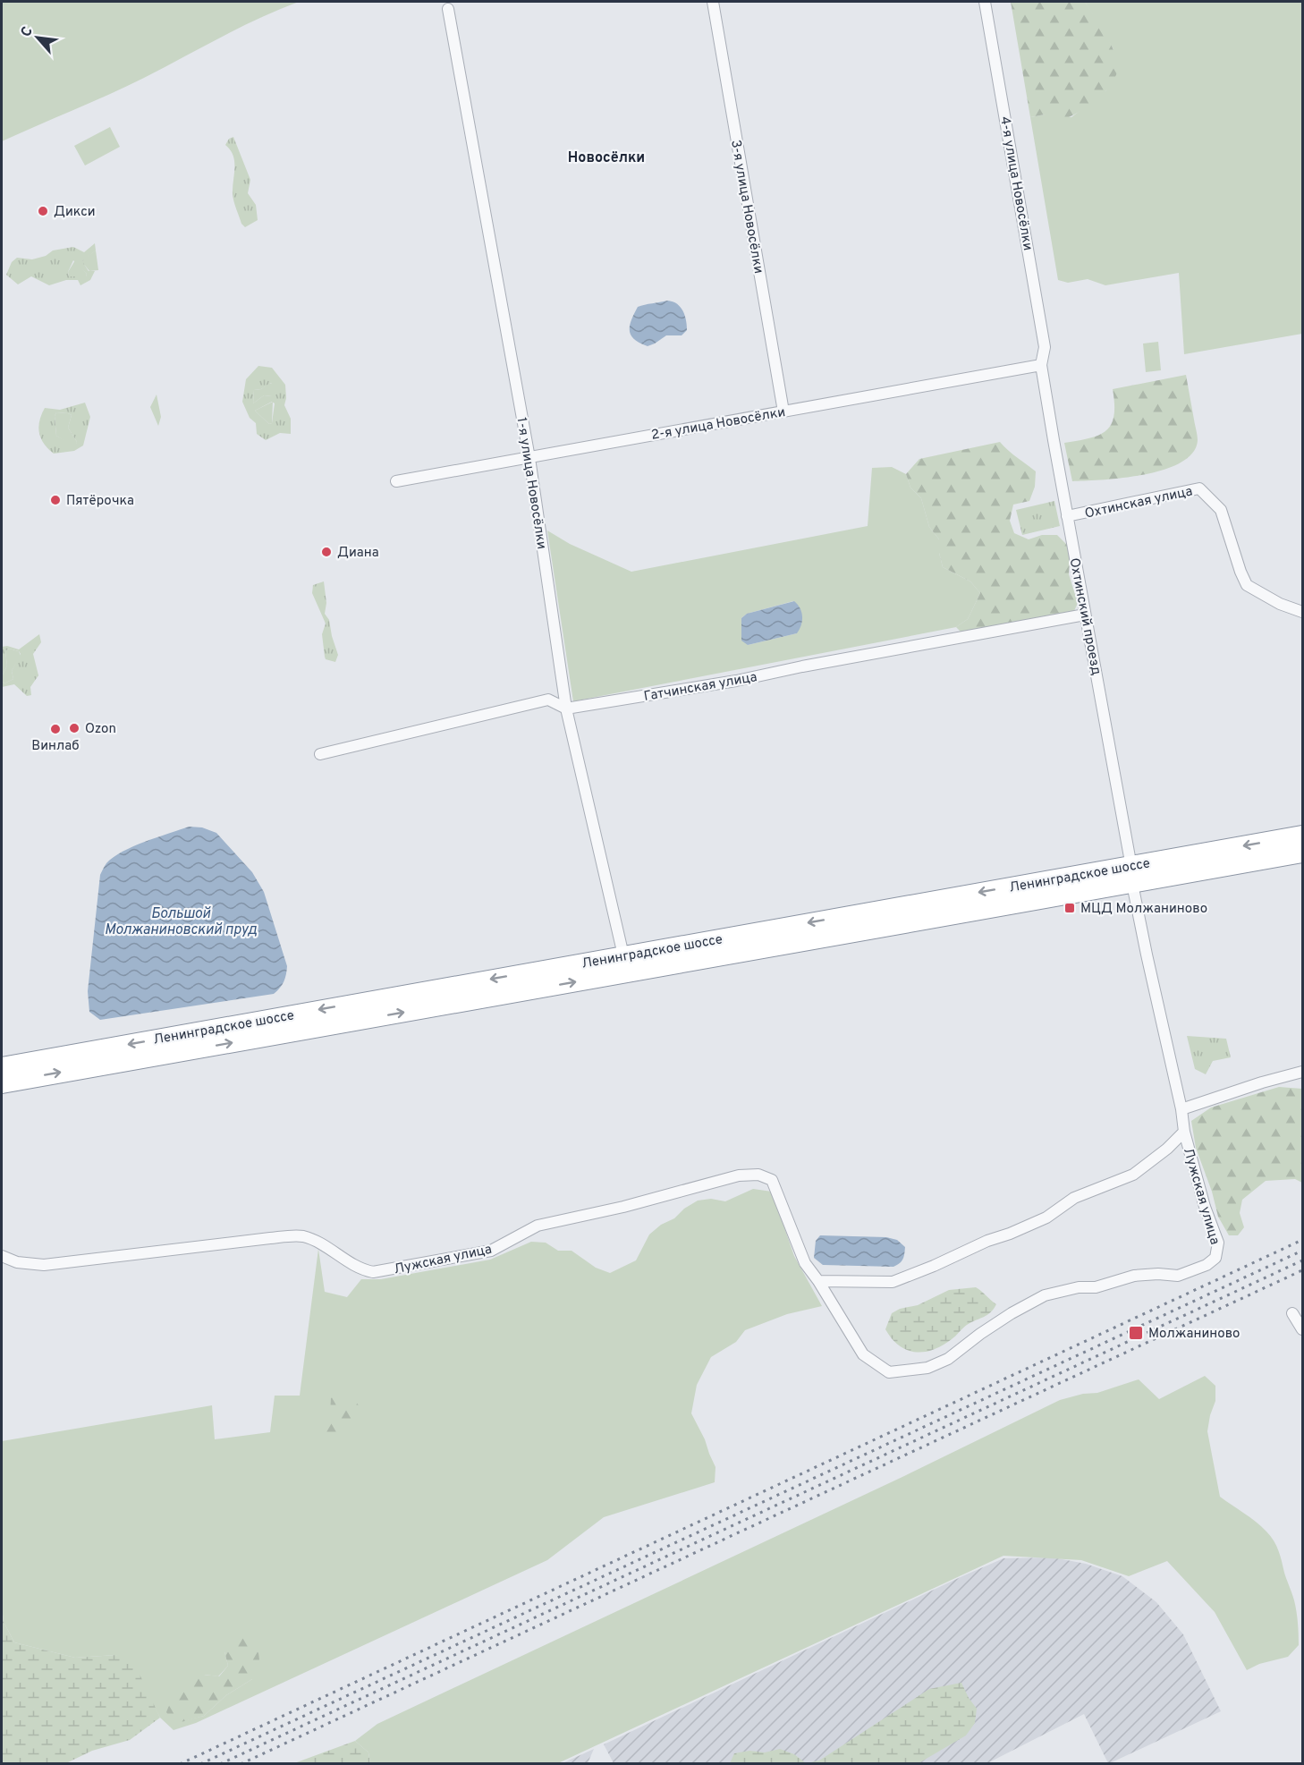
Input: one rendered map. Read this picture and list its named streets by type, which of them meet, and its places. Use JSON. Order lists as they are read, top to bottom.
{
  "streets": {
    "highway": ["Ленинградское шоссе"],
    "street": [
      "4-я улица Новосёлки",
      "3-я улица Новосёлки",
      "2-я улица Новосёлки",
      "1-я улица Новосёлки",
      "Охтинская улица",
      "Охтинский проезд",
      "Гатчинская улица",
      "Лужская улица"
    ]
  },
  "crossings": [
    ["4-я улица Новосёлки", "2-я улица Новосёлки"],
    ["4-я улица Новосёлки", "Охтинский проезд"],
    ["3-я улица Новосёлки", "2-я улица Новосёлки"],
    ["2-я улица Новосёлки", "1-я улица Новосёлки"],
    ["2-я улица Новосёлки", "Охтинский проезд"],
    ["1-я улица Новосёлки", "Гатчинская улица"],
    ["1-я улица Новосёлки", "Ленинградское шоссе"],
    ["Охтинская улица", "Охтинский проезд"],
    ["Охтинский проезд", "Гатчинская улица"],
    ["Охтинский проезд", "Ленинградское шоссе"],
    ["Охтинский проезд", "Лужская улица"]
  ],
  "districts": ["Новосёлки"],
  "water": ["Большой Молжаниновский пруд"],
  "places": {
    "other": [
      "Дикси",
      "Пятёрочка",
      "Диана",
      "Ozon",
      "Винлаб"
    ],
    "transit": ["МЦД Молжаниново", "Молжаниново"]
  },
  "north": "top left"
}
